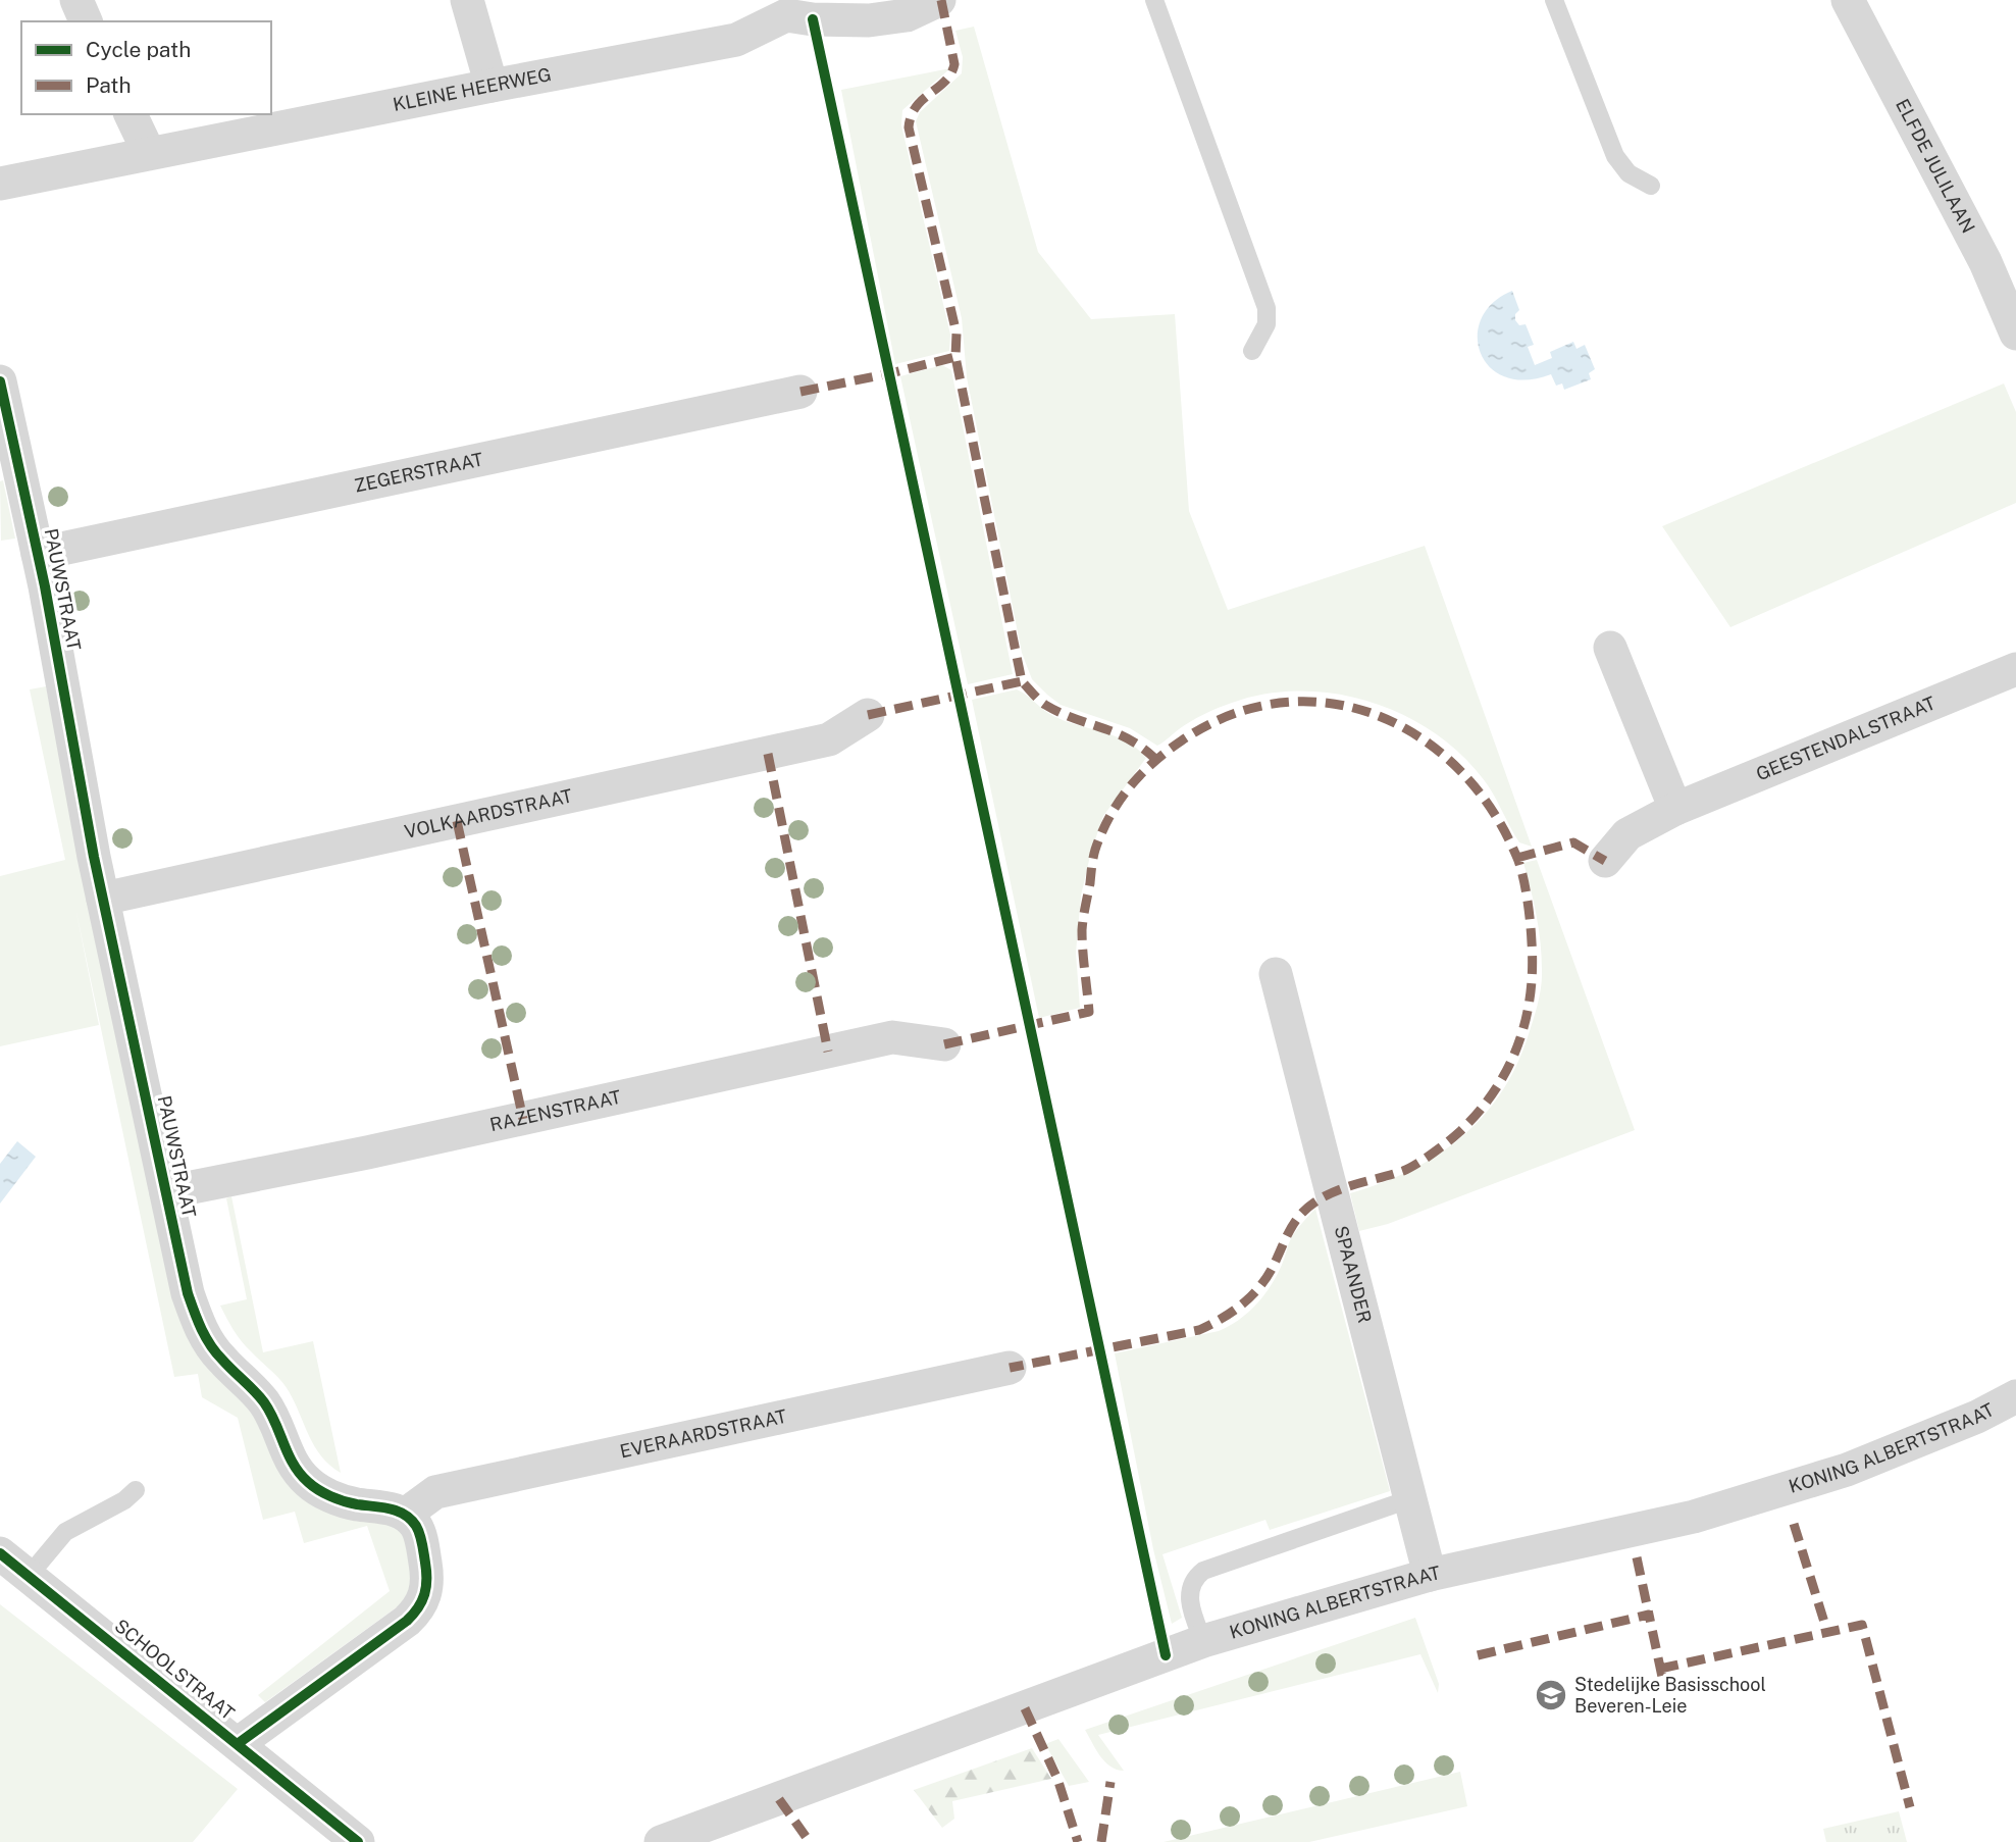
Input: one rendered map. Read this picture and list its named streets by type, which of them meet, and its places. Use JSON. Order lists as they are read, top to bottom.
{
  "streets": {
    "street": [
      "KLEINE HEERWEG",
      "ELFDE JULILAAN",
      "ZEGERSTRAAT",
      "PAUWSTRAAT",
      "GEESTENDALSTRAAT",
      "VOLKAARDSTRAAT",
      "RAZENSTRAAT",
      "SPAANDER",
      "EVERAARDSTRAAT",
      "KONING ALBERTSTRAAT",
      "SCHOOLSTRAAT"
    ]
  },
  "crossings": [
    ["ZEGERSTRAAT", "PAUWSTRAAT"],
    ["PAUWSTRAAT", "VOLKAARDSTRAAT"],
    ["PAUWSTRAAT", "RAZENSTRAAT"],
    ["PAUWSTRAAT", "EVERAARDSTRAAT"],
    ["SPAANDER", "KONING ALBERTSTRAAT"]
  ],
  "places": {
    "school or university": ["Stedelijke Basisschool Beveren-Leie"]
  },
  "legend": ["Cycle path", "Path"]
}
